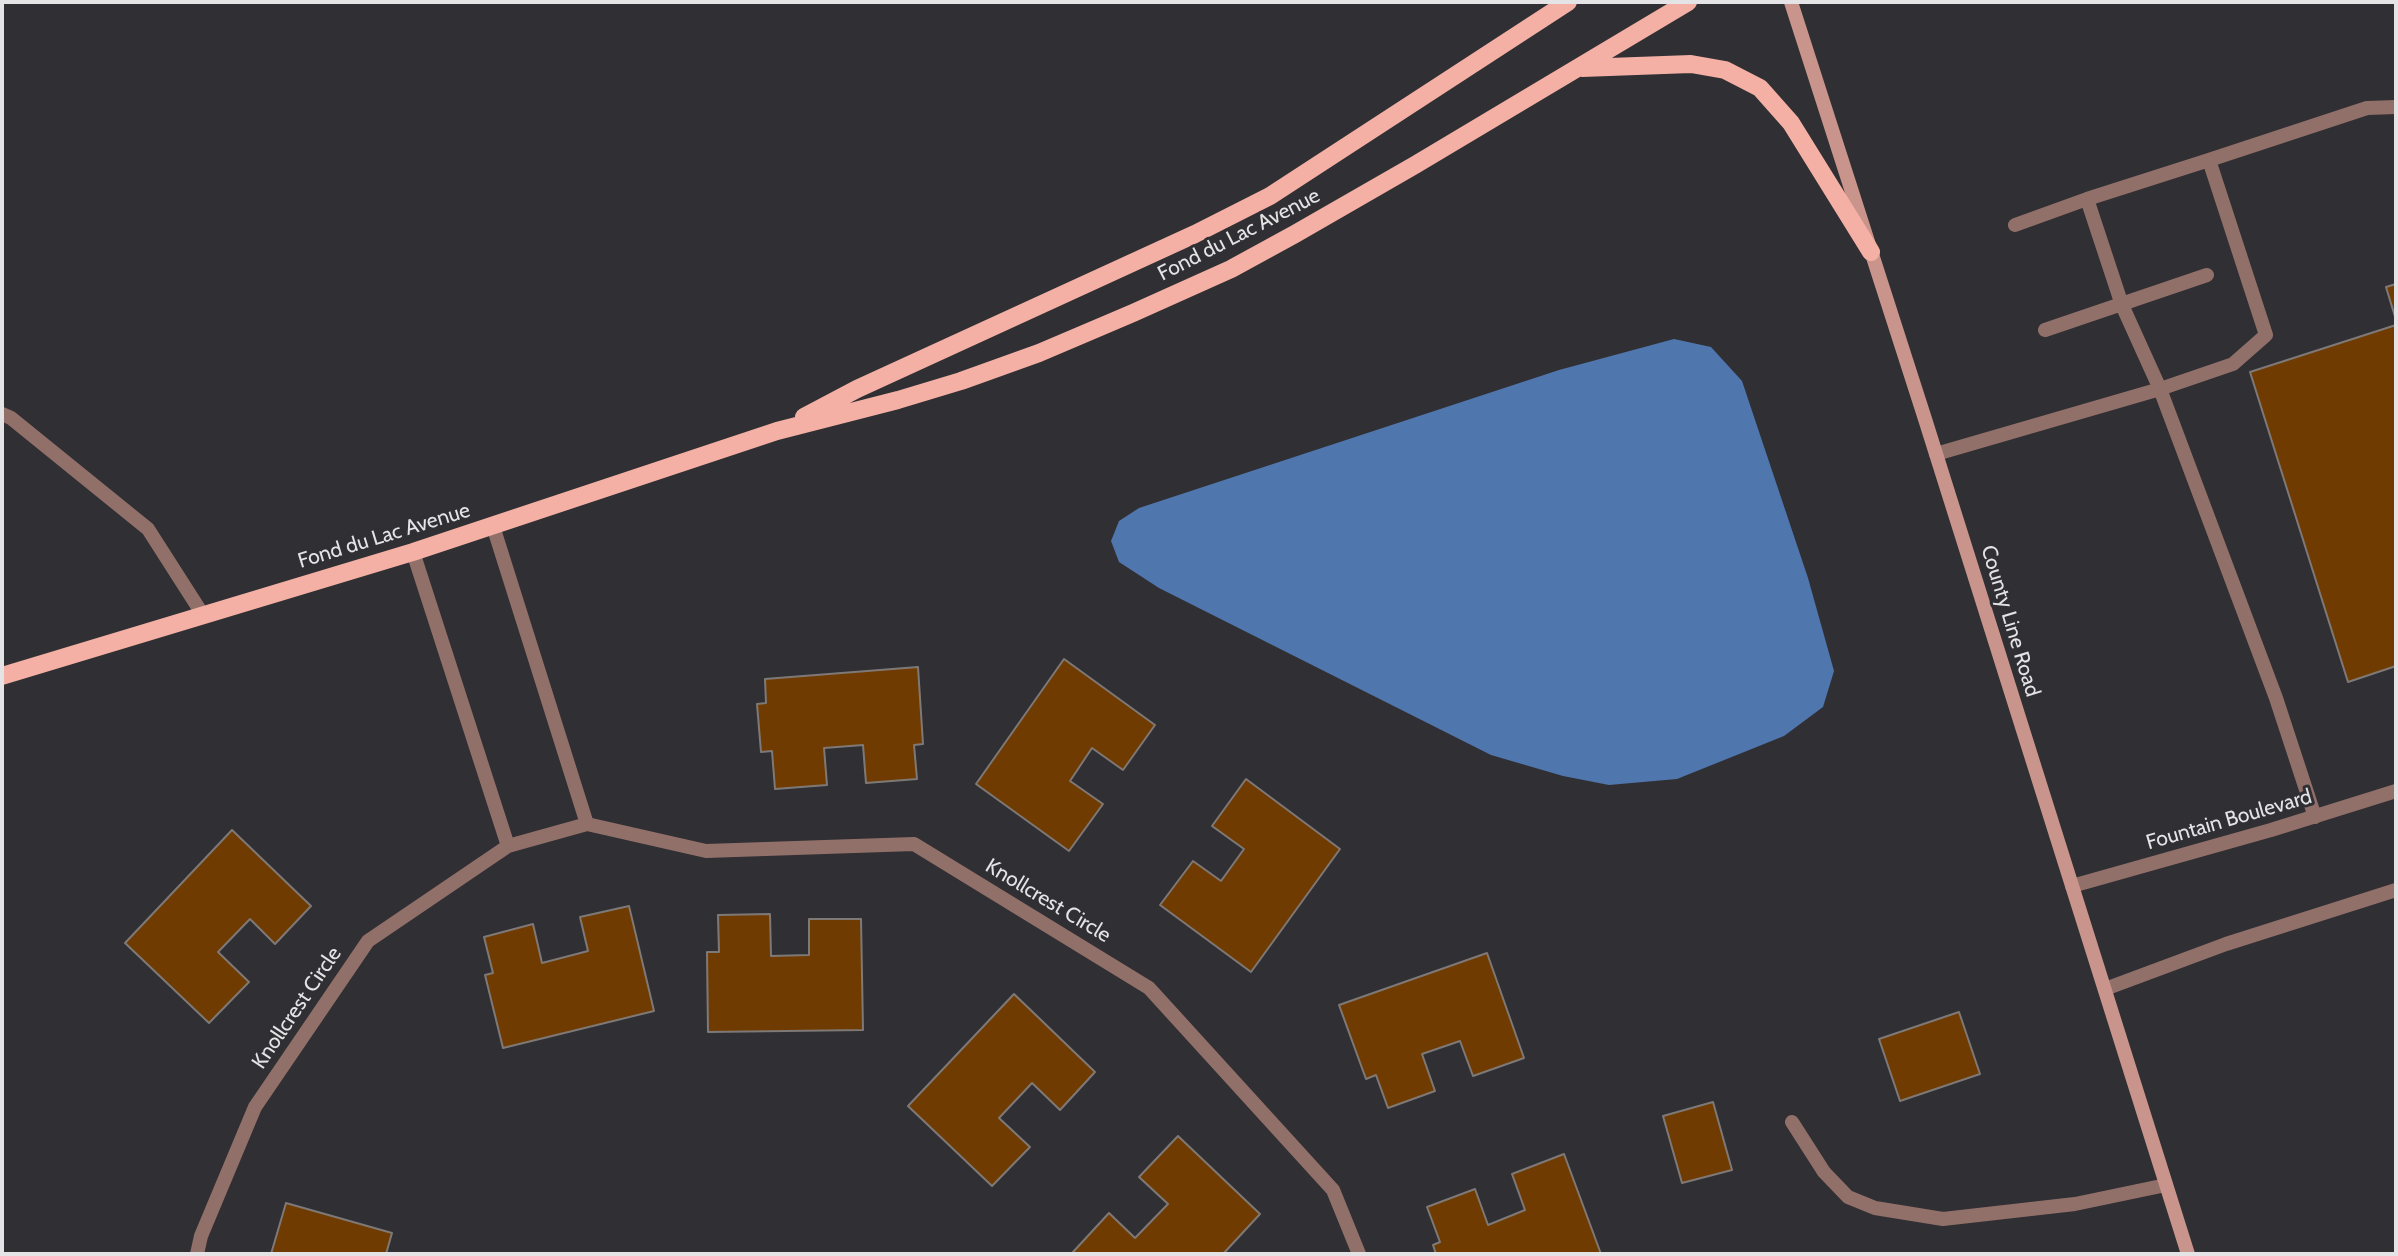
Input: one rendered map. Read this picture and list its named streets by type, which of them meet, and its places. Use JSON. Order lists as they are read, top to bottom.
{
  "streets": {
    "main road": ["Fond du Lac Avenue", "County Line Road"],
    "street": ["Fountain Boulevard", "Knollcrest Circle"]
  },
  "crossings": [
    ["County Line Road", "Fountain Boulevard"]
  ]
}
